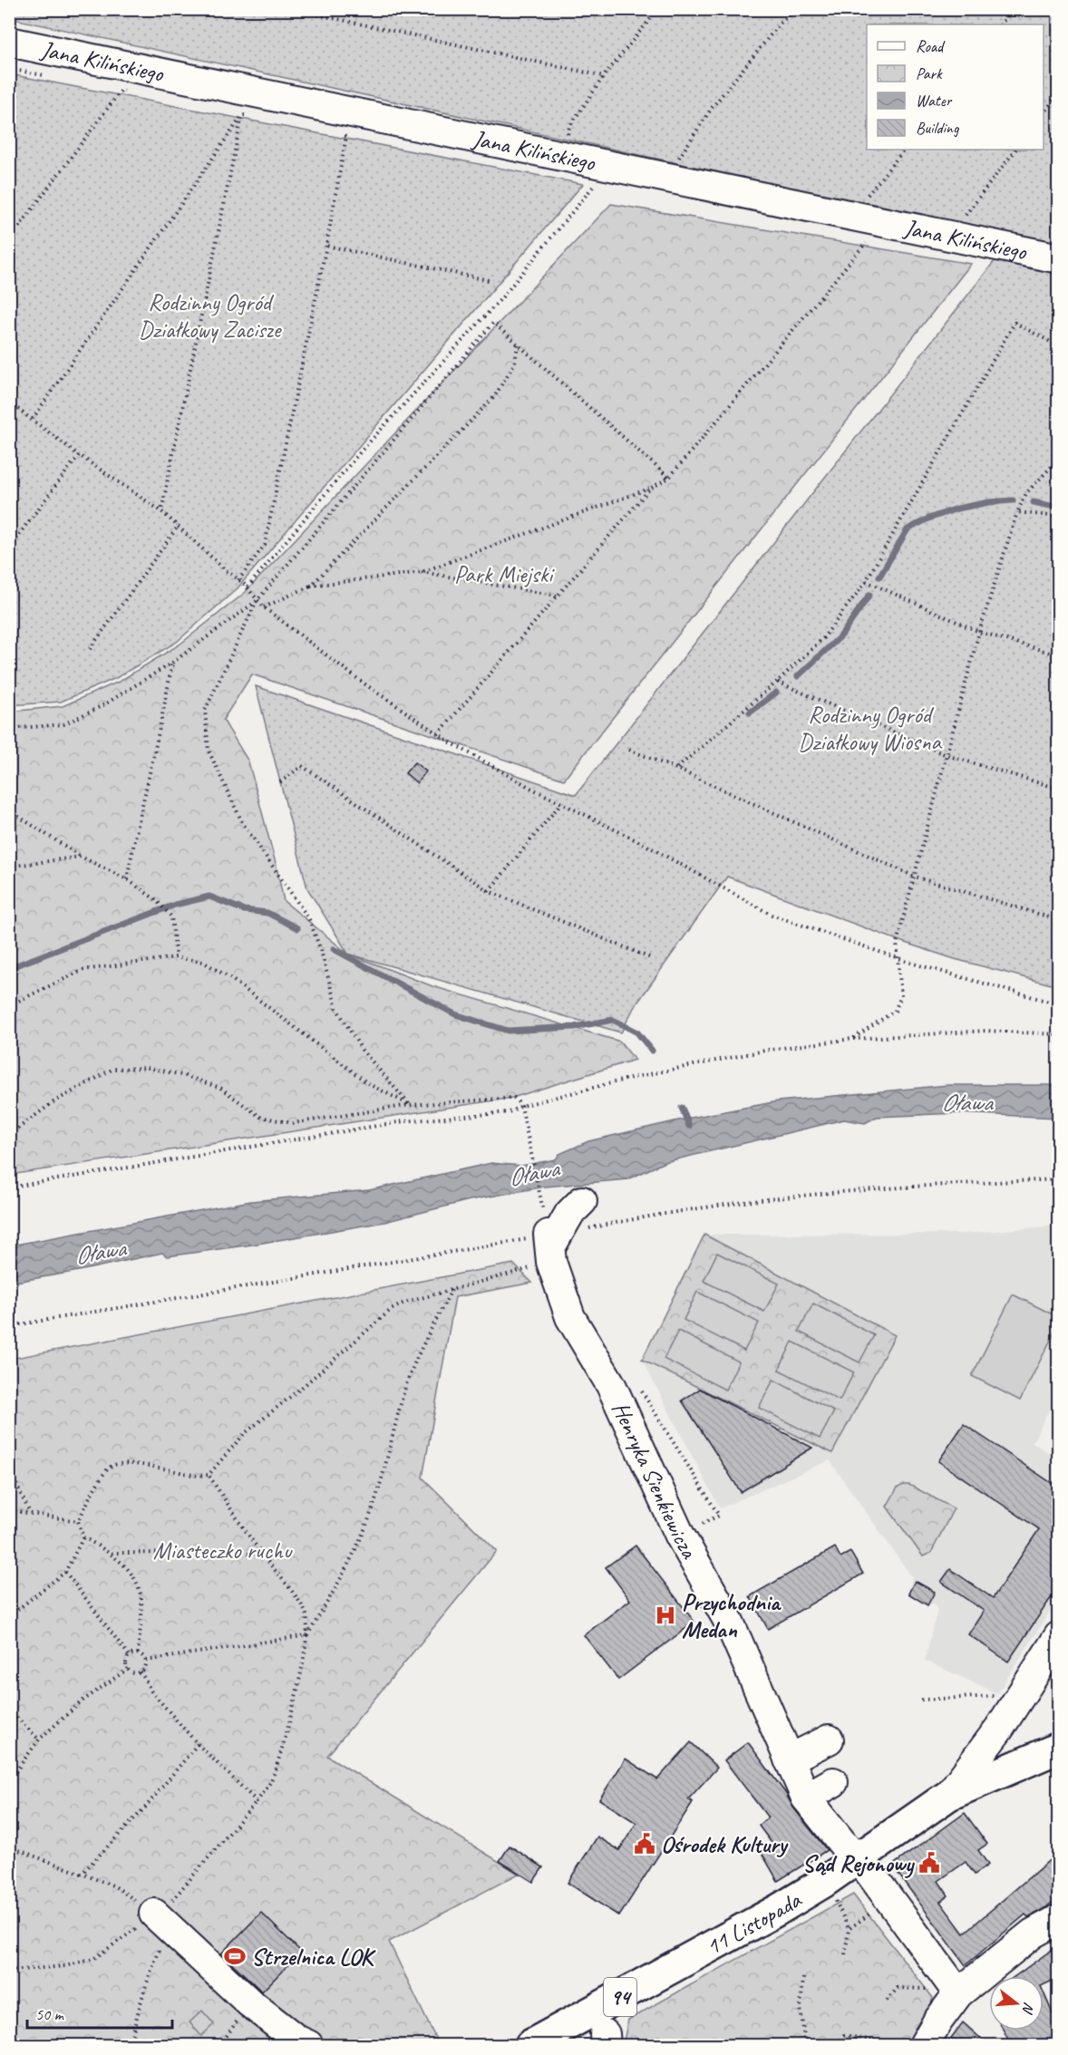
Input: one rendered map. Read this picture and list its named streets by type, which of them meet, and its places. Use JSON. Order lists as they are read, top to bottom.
{
  "streets": {
    "main road": ["11 Listopada", "94"],
    "street": ["Jana Kilińskiego", "Henryka Sienkiewicza"]
  },
  "crossings": [
    ["Henryka Sienkiewicza", "11 Listopada"]
  ],
  "water": ["Oława"],
  "parks": [
    "Rodzinny Ogród Działkowy Zacisze",
    "Park Miejski",
    "Rodzinny Ogród Działkowy Wiosna",
    "Miasteczko ruchu"
  ],
  "places": {
    "hospital": ["Przychodnia Medan"],
    "public building": ["Ośrodek Kultury", "Sąd Rejonowy"],
    "sports": ["Strzelnica LOK"]
  },
  "legend": [
    "Road",
    "Park",
    "Water",
    "Building"
  ],
  "scale_bar": "50 m",
  "north": "right"
}
